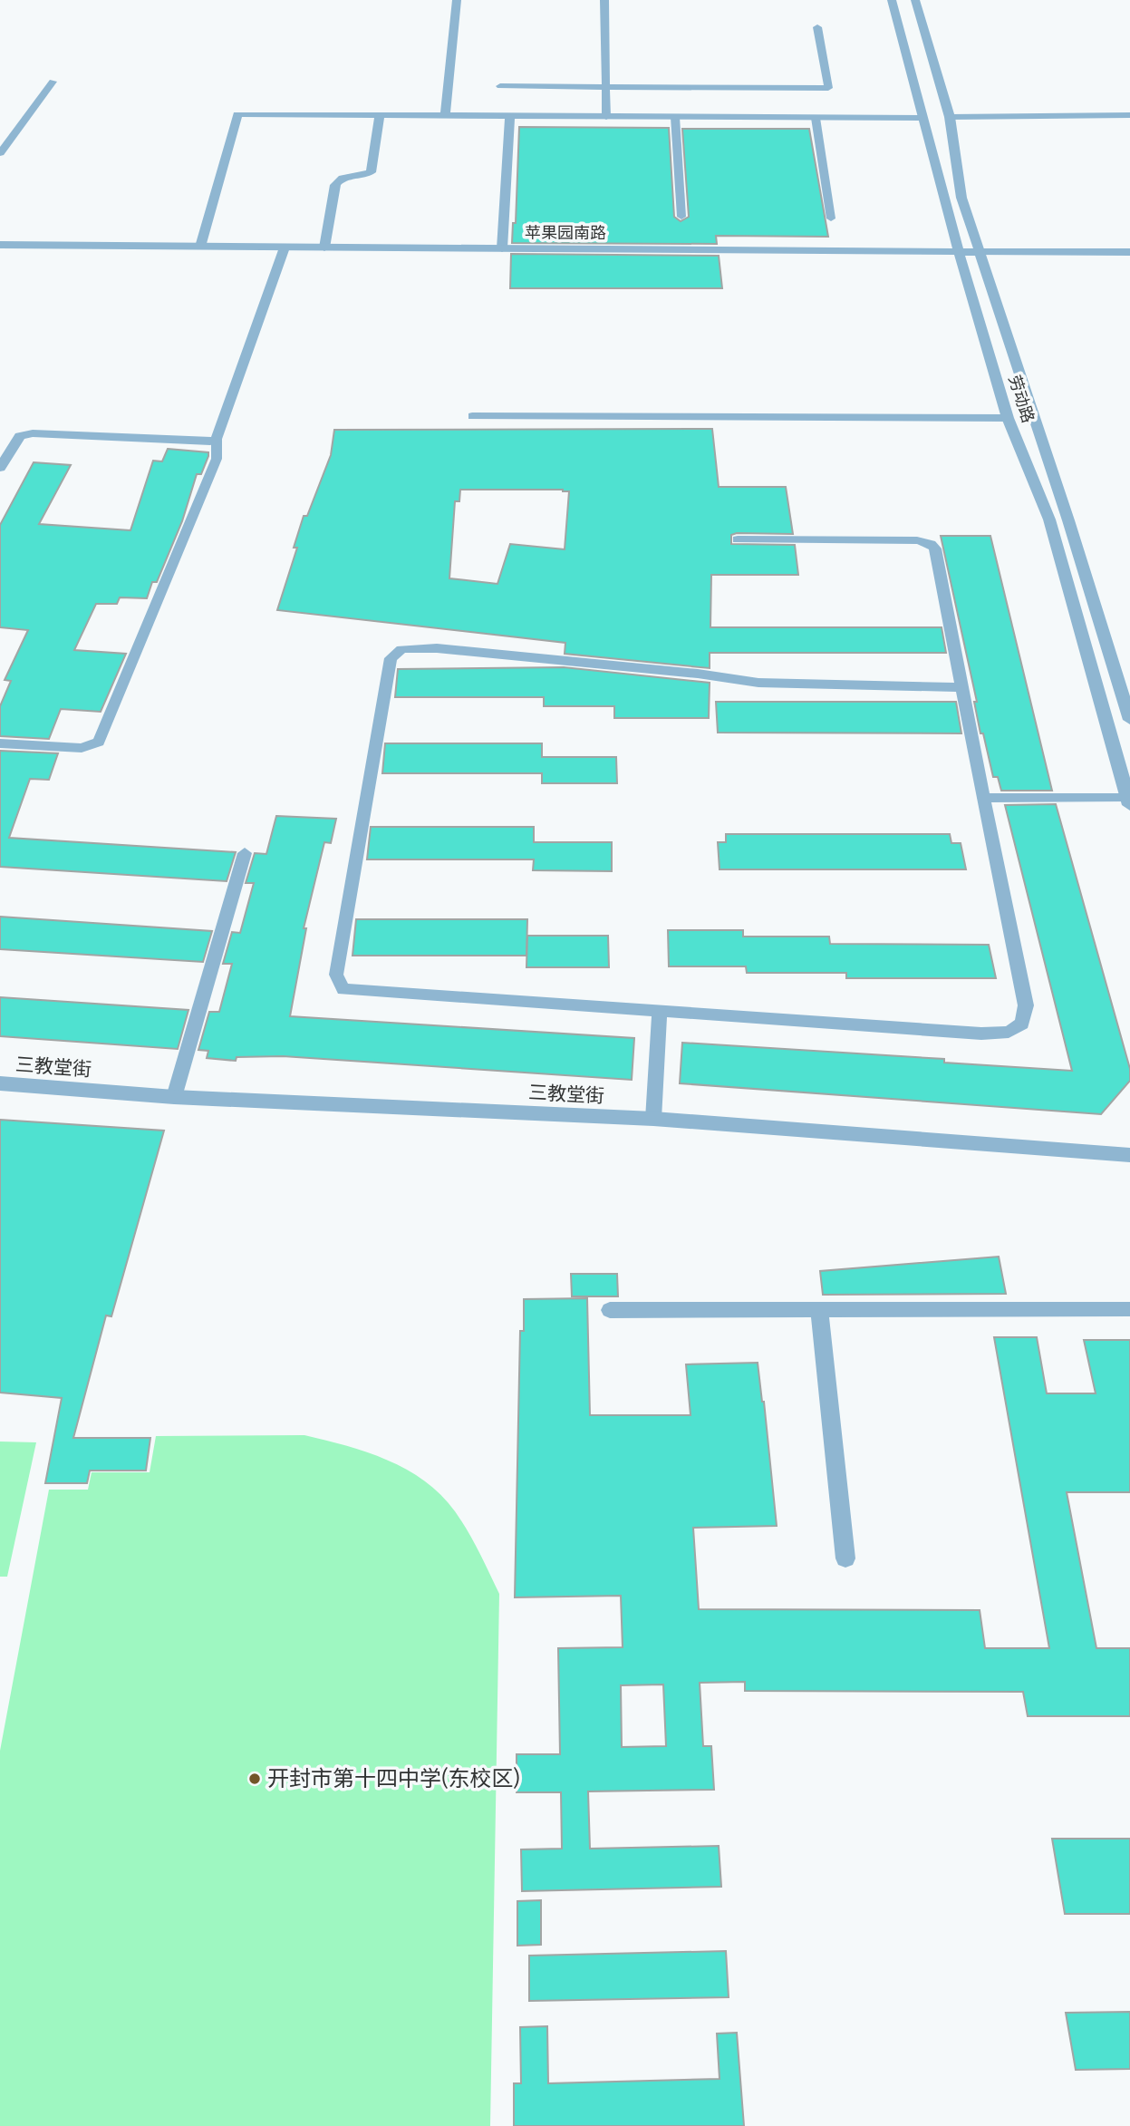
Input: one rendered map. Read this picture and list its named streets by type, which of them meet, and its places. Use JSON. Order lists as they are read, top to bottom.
{
  "streets": {
    "street": ["苹果园南路", "劳动路", "三教堂街"]
  },
  "crossings": [
    ["苹果园南路", "劳动路"]
  ],
  "places": ["开封市第十四中学(东校区)"]
}
